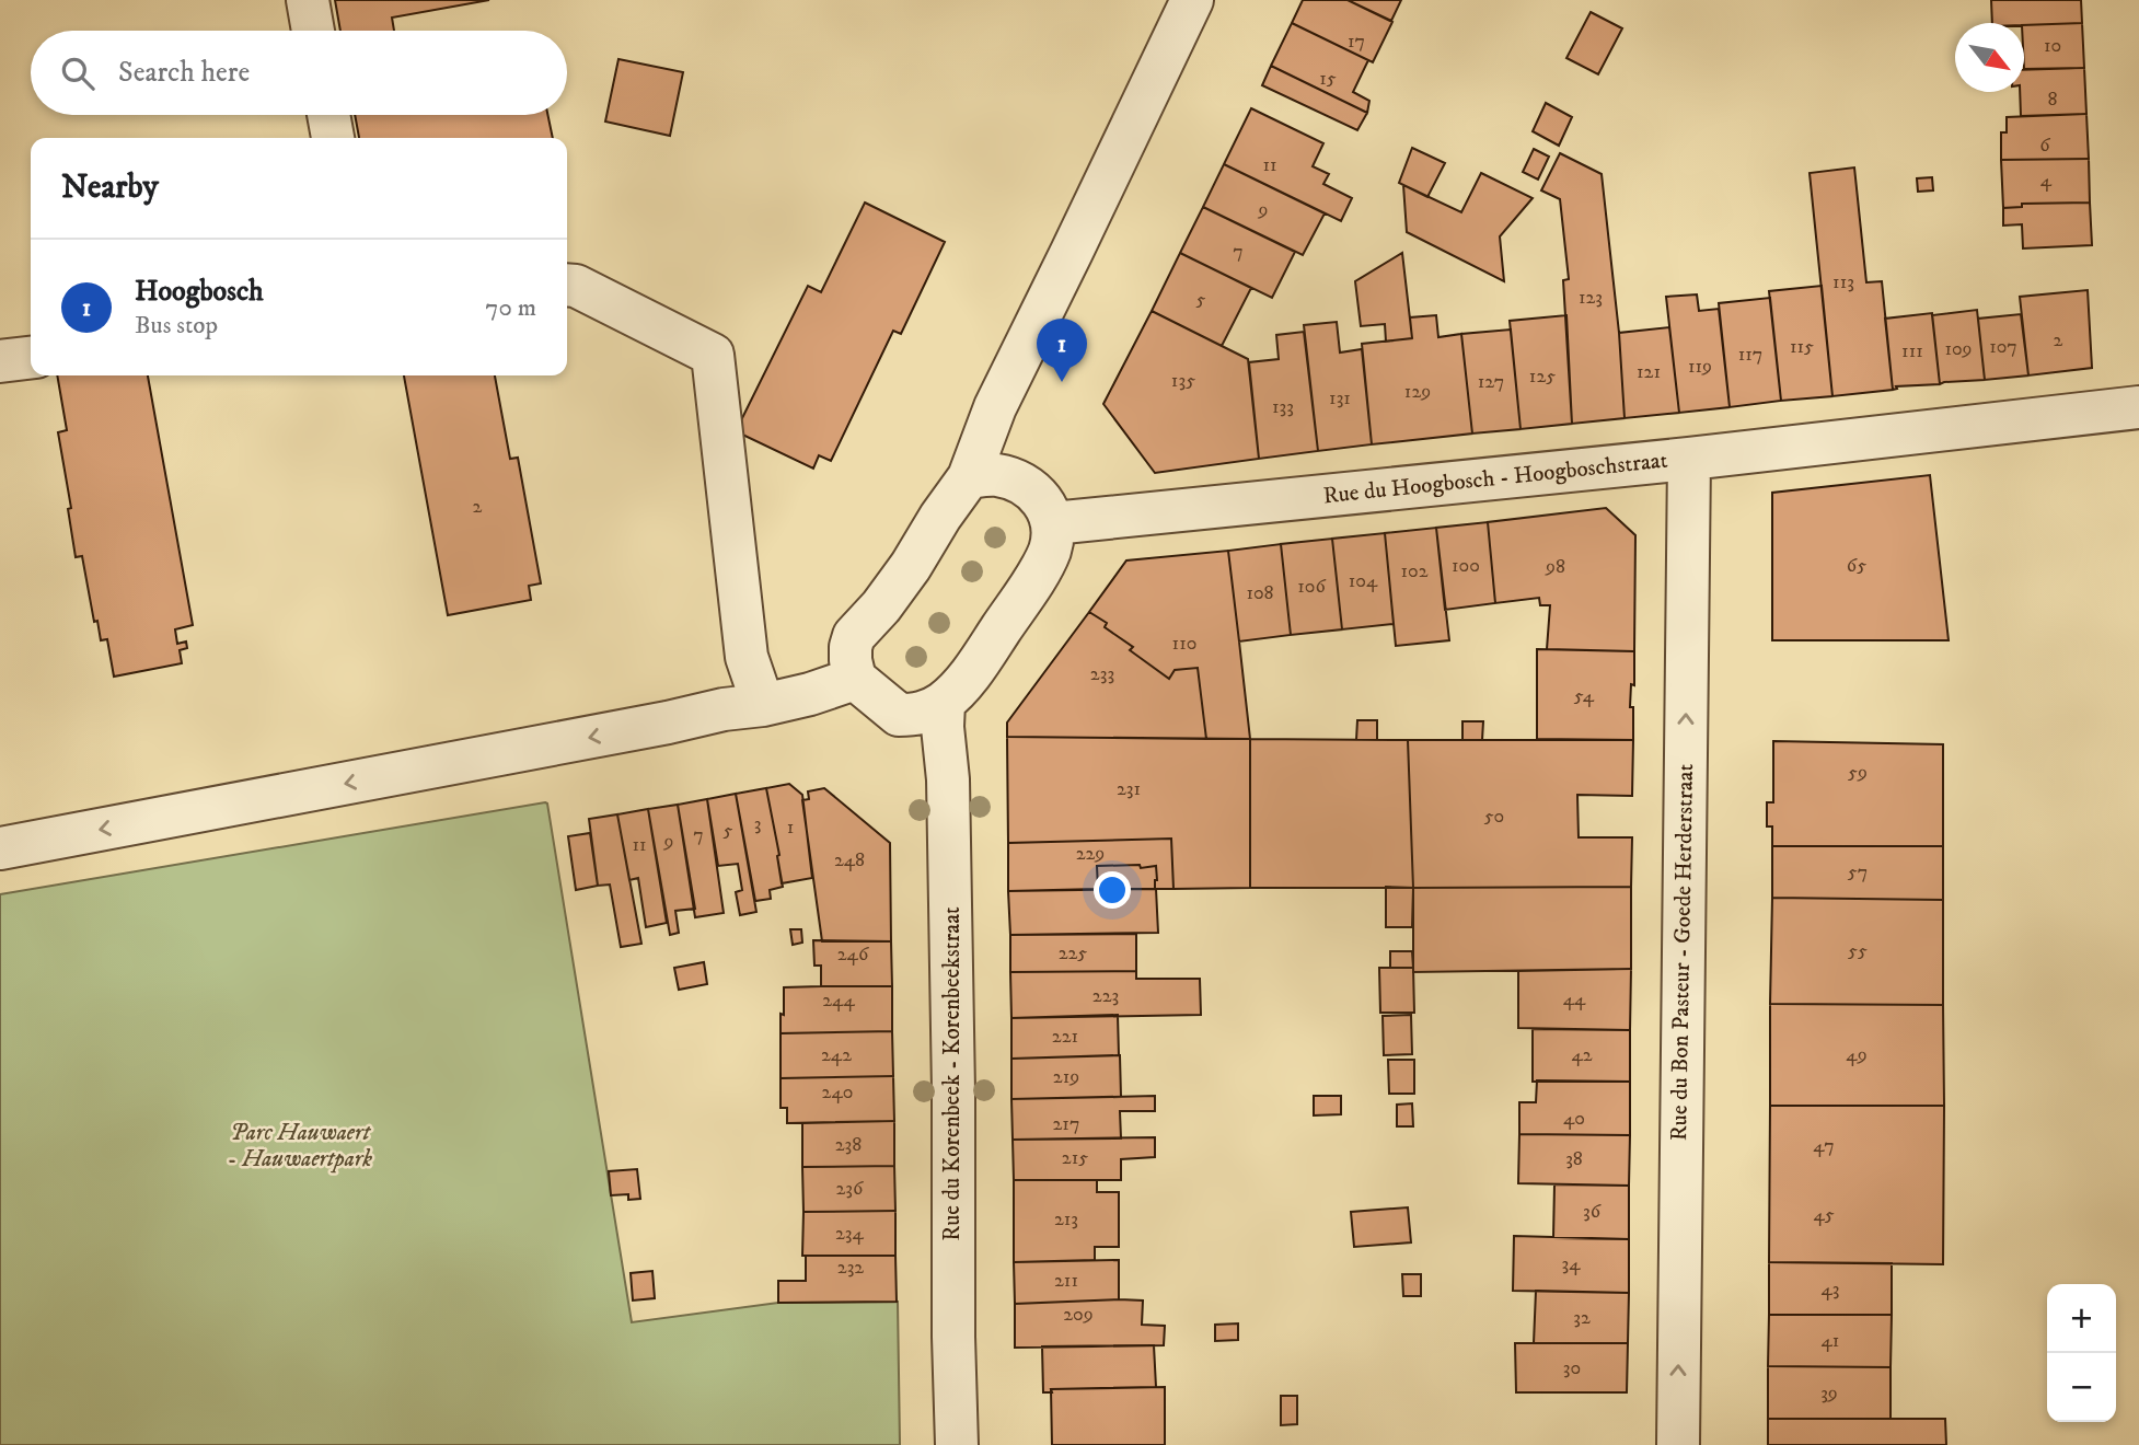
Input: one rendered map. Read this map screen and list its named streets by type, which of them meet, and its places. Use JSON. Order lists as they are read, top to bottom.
{
  "streets": {
    "street": ["Rue du Hoogbosch - Hoogboschstraat", "Rue du Bon Pasteur - Goede Herderstraat", "Rue du Korenbeek - Korenbeekstraat"]
  },
  "crossings": [
    ["Rue du Hoogbosch - Hoogboschstraat", "Rue du Bon Pasteur - Goede Herderstraat"]
  ],
  "one_way": ["Rue du Bon Pasteur - Goede Herderstraat"],
  "parks": ["Parc Hauwaert - Hauwaertpark"],
  "house_numbers": [
    "17",
    "10",
    "15",
    "8",
    "6",
    "11",
    "4",
    "9",
    "7",
    "113",
    "123",
    "5",
    "2",
    "115",
    "107",
    "109",
    "111",
    "117",
    "119",
    "121",
    "125",
    "135",
    "127",
    "129",
    "131",
    "133",
    "2",
    "100",
    "65",
    "98",
    "102",
    "104",
    "106",
    "108",
    "110",
    "233",
    "54",
    "59",
    "231",
    "50",
    "3",
    "1",
    "5",
    "7",
    "9",
    "11",
    "229",
    "248",
    "57",
    "55",
    "225",
    "246",
    "223",
    "44",
    "244",
    "221",
    "242",
    "42",
    "49",
    "219",
    "240",
    "40",
    "217",
    "238",
    "47",
    "215",
    "38",
    "236",
    "36",
    "45",
    "213",
    "234",
    "34",
    "232",
    "211",
    "43",
    "209",
    "32",
    "41",
    "30",
    "39"
  ],
  "north": "bottom right",
  "page": {
    "search": "Search here",
    "heading": "Nearby",
    "list": [
      {
        "mark": "1",
        "name": "Hoogbosch",
        "note": "Bus stop",
        "value": "70 m"
      }
    ],
    "pins": "1",
    "map_buttons": ["+", "−"]
  }
}
